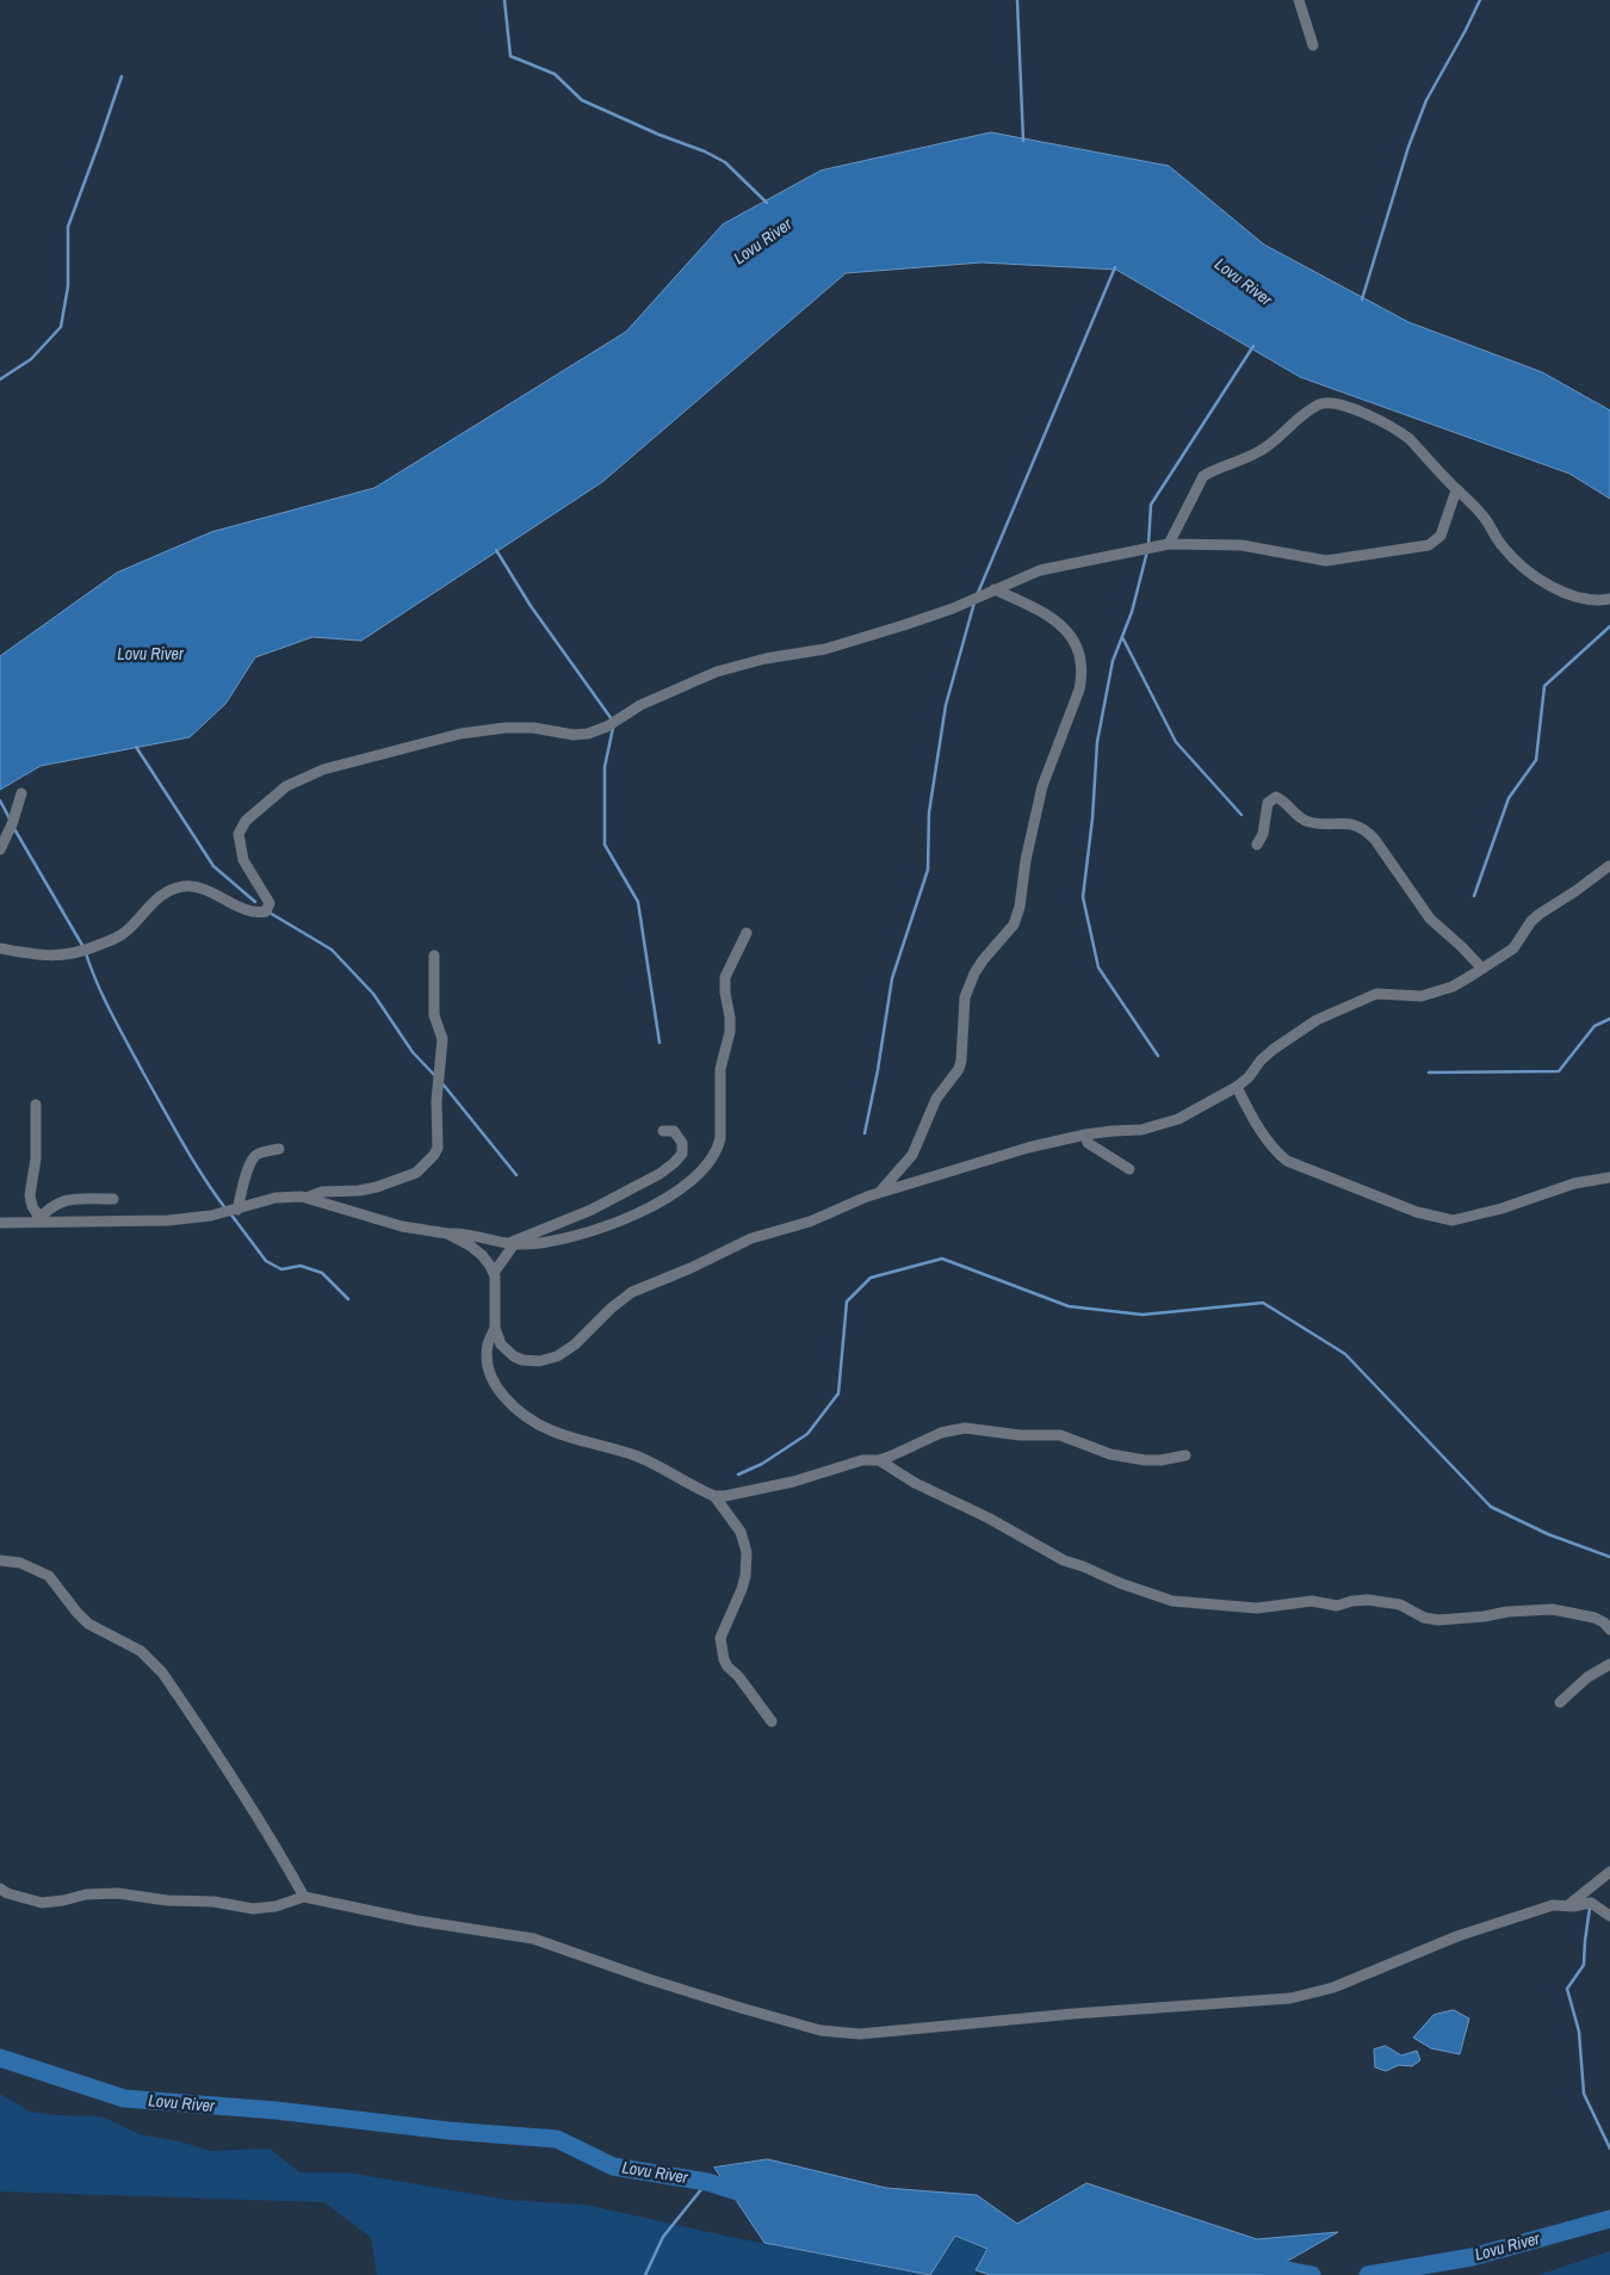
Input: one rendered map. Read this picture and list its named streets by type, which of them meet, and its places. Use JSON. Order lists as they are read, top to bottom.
{
  "water": ["Lovu River"]
}
